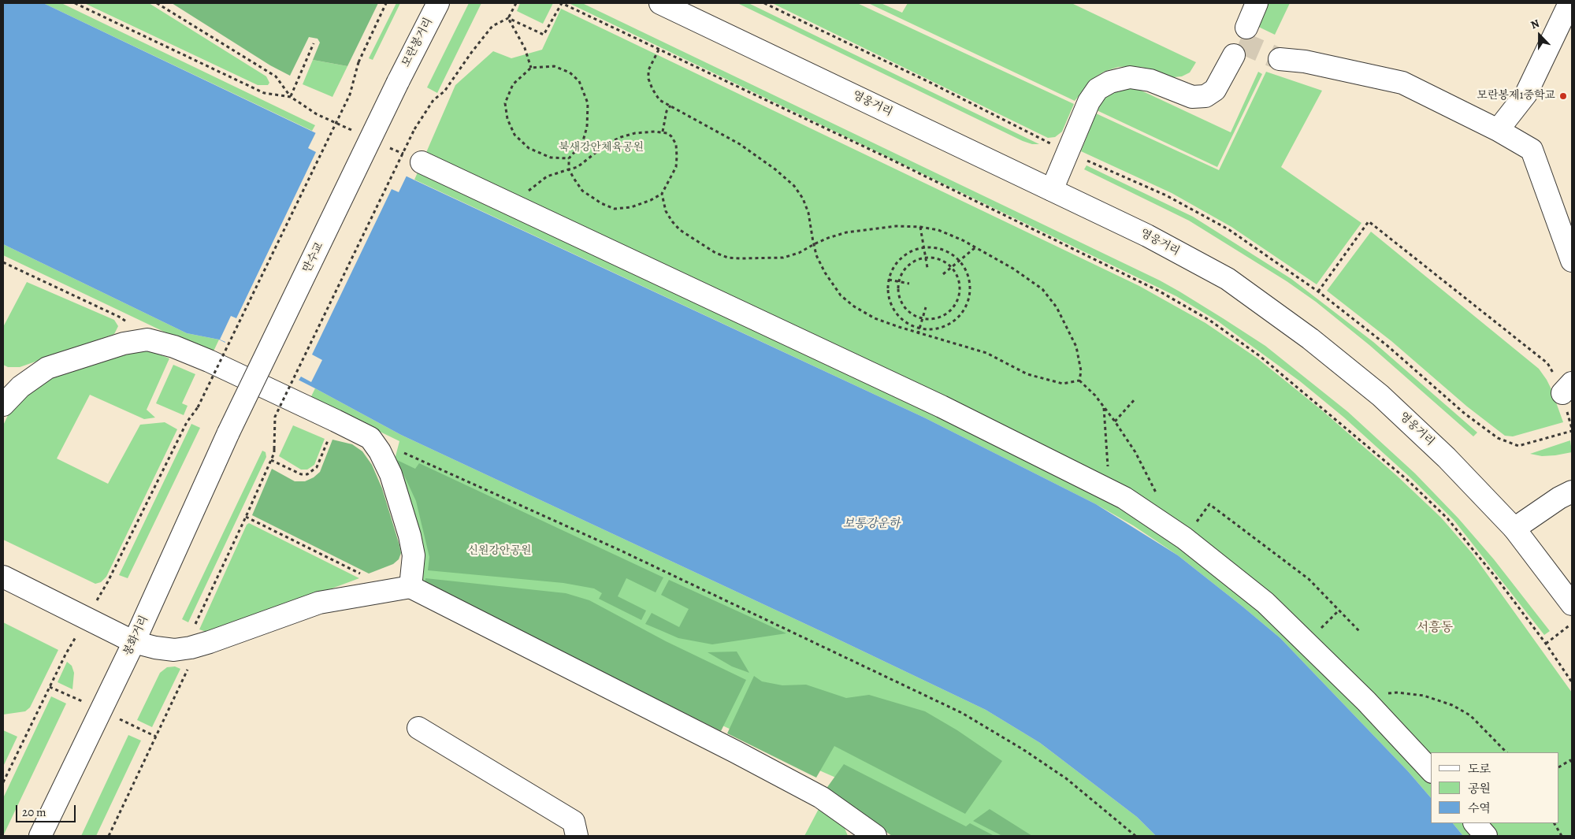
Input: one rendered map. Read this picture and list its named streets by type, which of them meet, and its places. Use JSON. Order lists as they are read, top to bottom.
{
  "streets": {
    "street": [
      "모란봉거리",
      "영웅거리",
      "만수교",
      "봉화거리"
    ]
  },
  "crossings": [
    ["모란봉거리", "만수교"],
    ["만수교", "봉화거리"]
  ],
  "districts": ["서흥동"],
  "water": ["보통강운하"],
  "parks": ["북새강안체육공원", "신원강안공원"],
  "places": ["모란봉제1중학교"],
  "legend": ["도로", "공원", "수역"],
  "scale_bar": "20 m",
  "north": "top"
}
